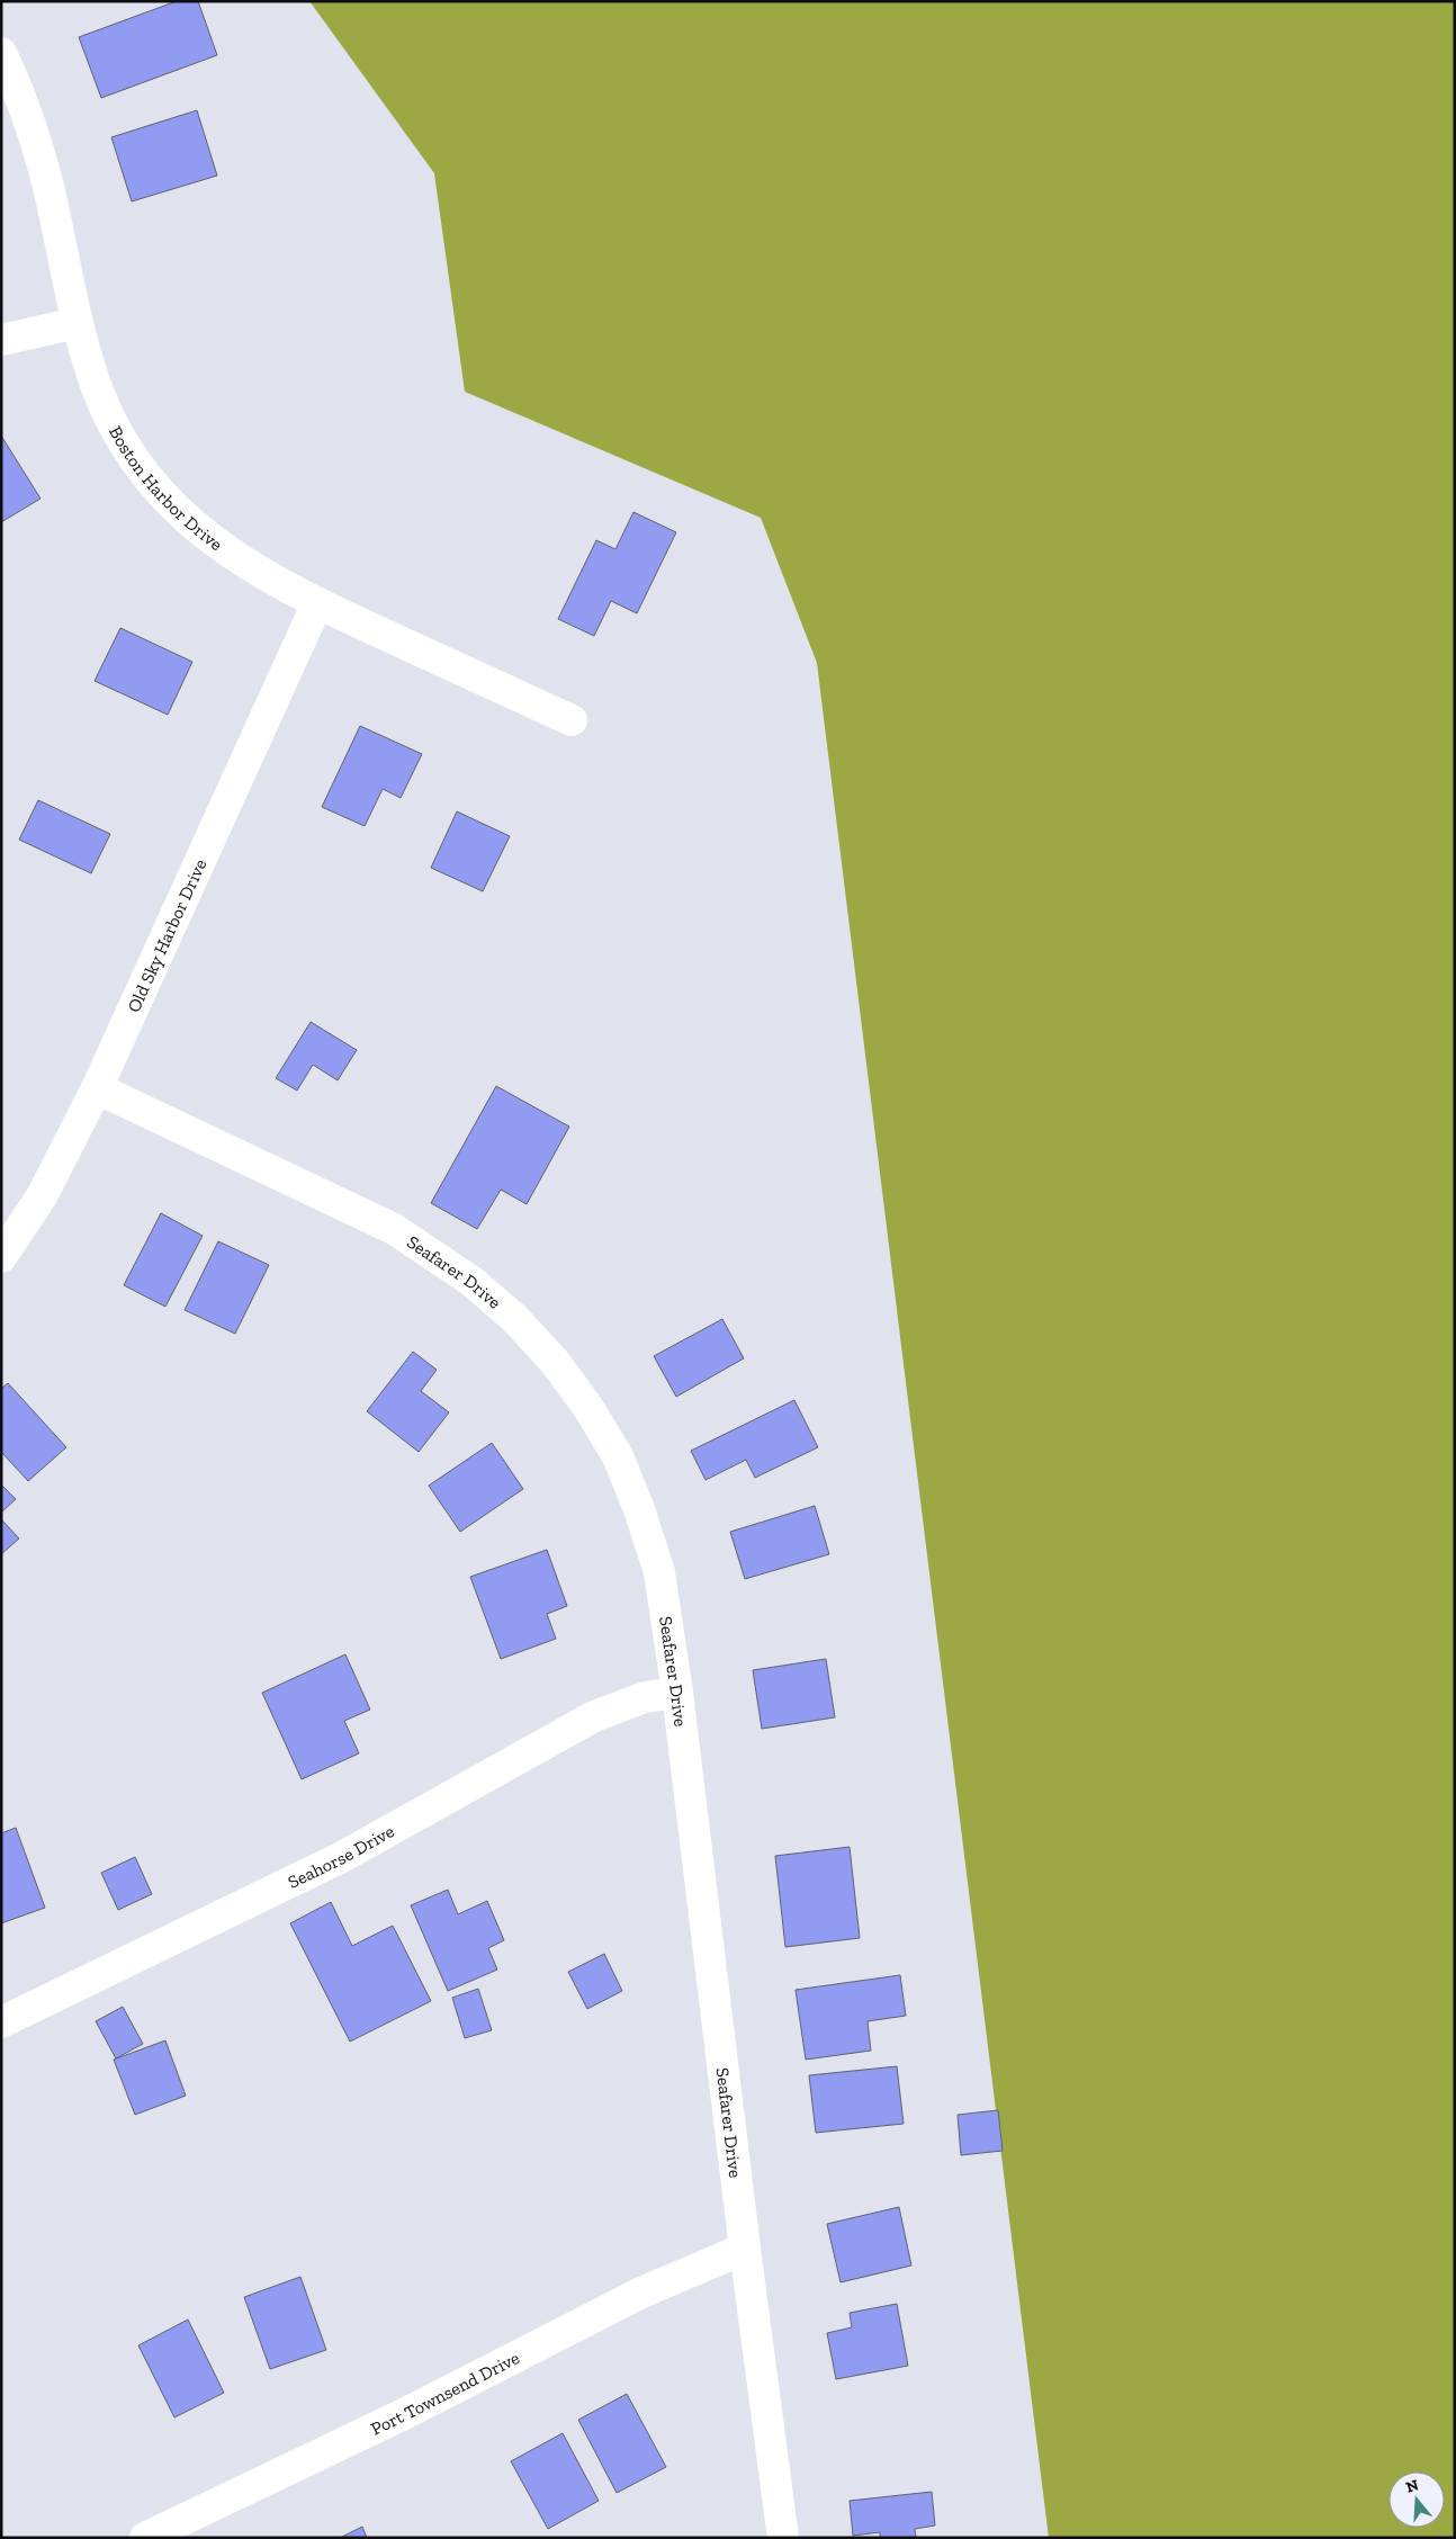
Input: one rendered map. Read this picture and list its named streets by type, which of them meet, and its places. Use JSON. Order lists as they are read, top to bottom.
{
  "streets": {
    "street": [
      "Boston Harbor Drive",
      "Old Sky Harbor Drive",
      "Seafarer Drive",
      "Seahorse Drive",
      "Port Townsend Drive"
    ]
  },
  "crossings": [
    ["Boston Harbor Drive", "Old Sky Harbor Drive"],
    ["Old Sky Harbor Drive", "Seafarer Drive"],
    ["Seafarer Drive", "Seahorse Drive"],
    ["Seafarer Drive", "Port Townsend Drive"]
  ],
  "north": "top"
}
